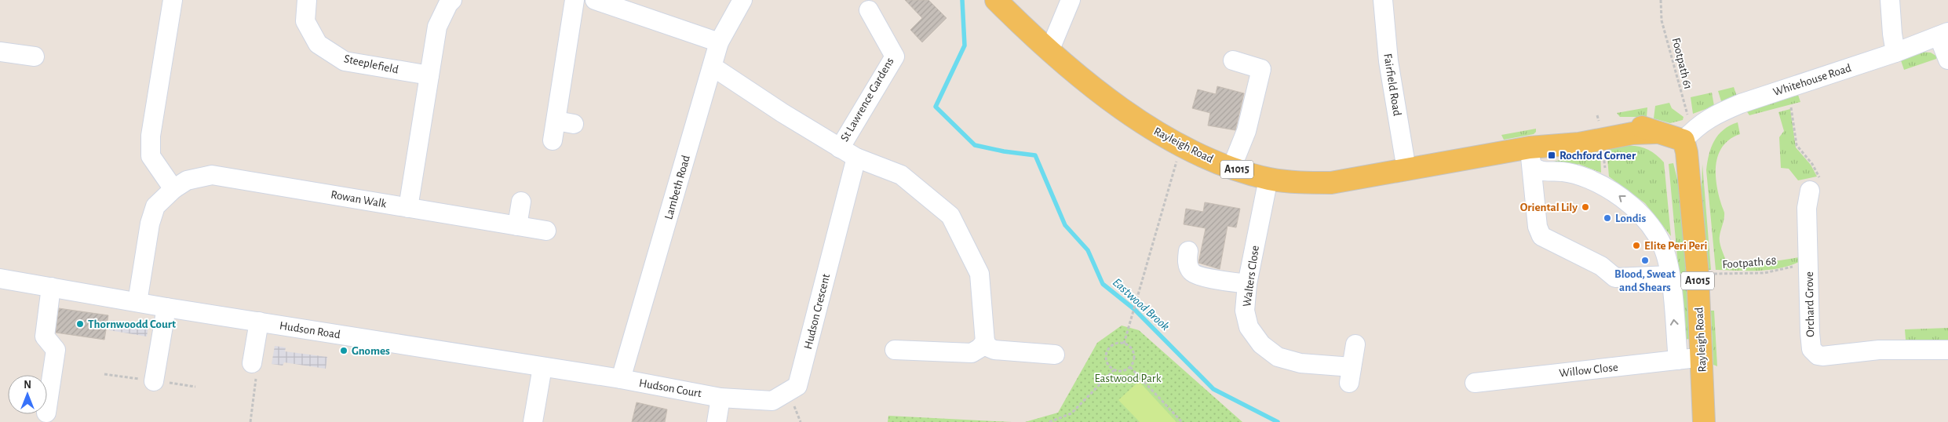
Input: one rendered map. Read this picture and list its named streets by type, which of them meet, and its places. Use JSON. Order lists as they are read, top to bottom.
{
  "streets": {
    "main road": ["Rayleigh Road", "A1015"],
    "street": [
      "Steeplefield",
      "Whitehouse Road",
      "Fairfield Road",
      "St Lawrence Gardens",
      "Lambeth Road",
      "Rowan Walk",
      "Walters Close",
      "Orchard Grove",
      "Hudson Crescent",
      "Hudson Road",
      "Willow Close",
      "Hudson Court"
    ],
    "path": ["Footpath 61", "Footpath 68"]
  },
  "crossings": [
    ["Footpath 61", "Whitehouse Road"],
    ["Footpath 61", "Rayleigh Road"],
    ["Whitehouse Road", "Rayleigh Road"],
    ["Fairfield Road", "Rayleigh Road"],
    ["St Lawrence Gardens", "Lambeth Road"],
    ["St Lawrence Gardens", "Hudson Crescent"],
    ["Rayleigh Road", "Walters Close"],
    ["Rayleigh Road", "Willow Close"],
    ["Lambeth Road", "Hudson Road"],
    ["Lambeth Road", "Hudson Court"],
    ["Rowan Walk", "Hudson Road"],
    ["Footpath 68", "Orchard Grove"],
    ["Hudson Crescent", "Hudson Court"],
    ["Hudson Road", "Hudson Court"]
  ],
  "water": ["Eastwood Brook"],
  "parks": ["Eastwood Park"],
  "places": {
    "transit": ["Rochford Corner"],
    "other": [
      "Oriental Lily",
      "Londis",
      "Elite Peri Peri",
      "Blood, Sweat and Shears",
      "Thornwoodd Court",
      "Gnomes"
    ]
  },
  "north": "top"
}
